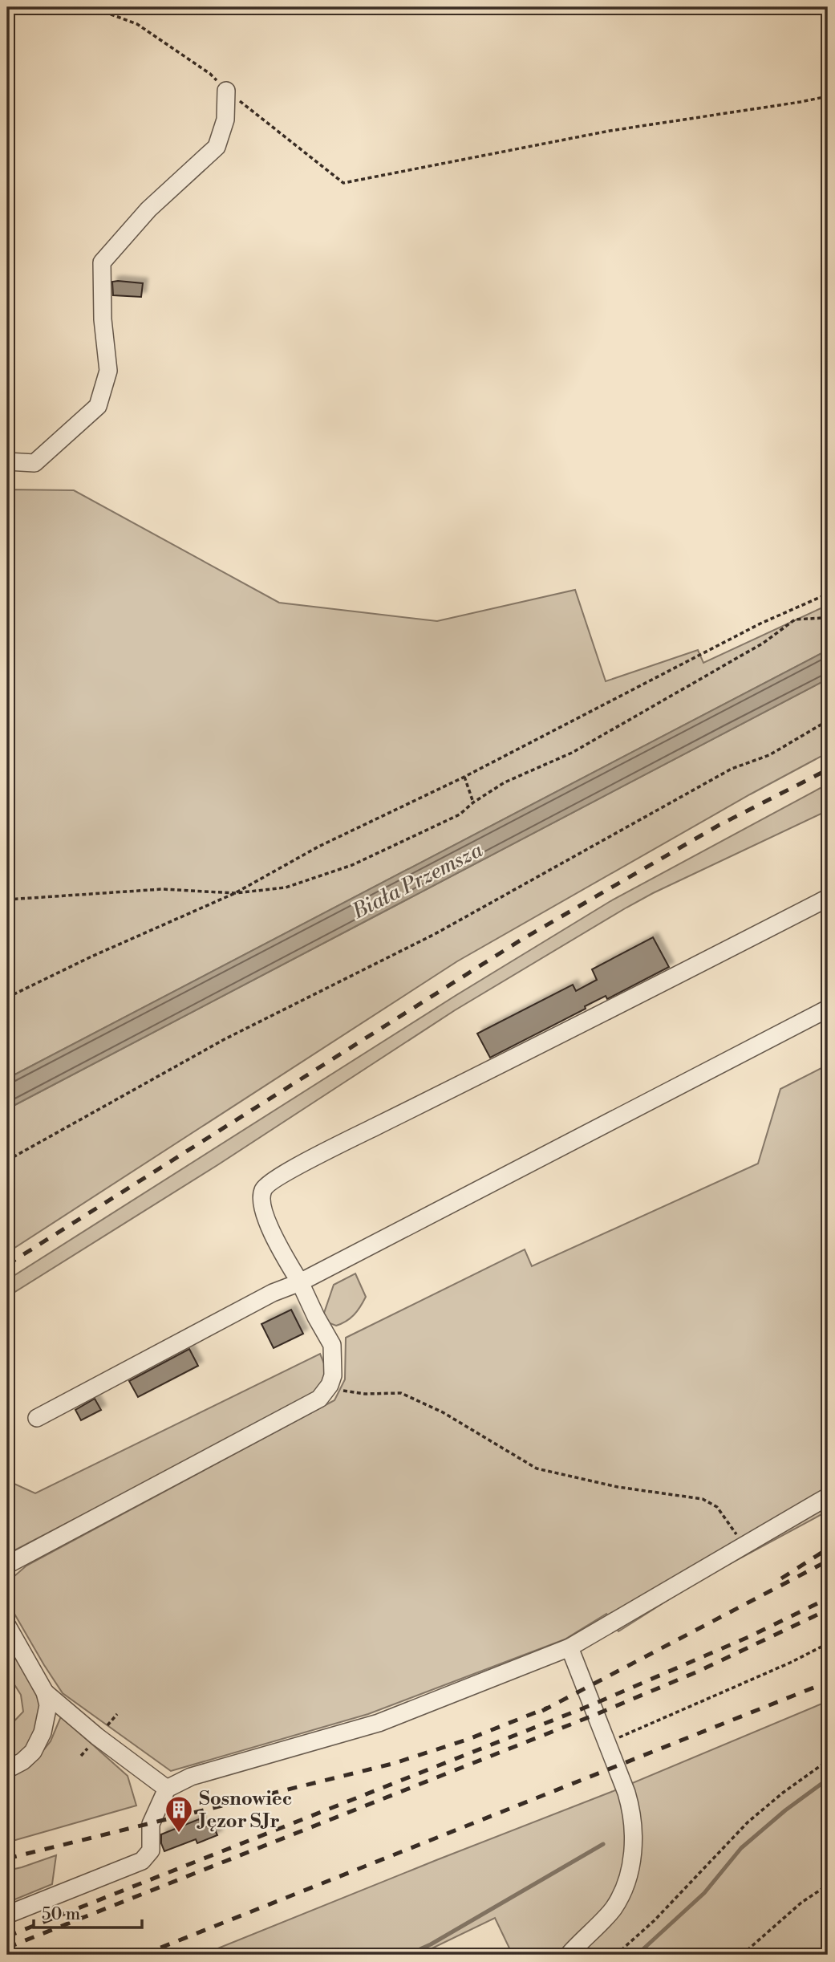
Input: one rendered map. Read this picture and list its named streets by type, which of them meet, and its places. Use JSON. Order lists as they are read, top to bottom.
{
  "water": ["Biała Przemsza"],
  "places": {
    "building": ["Sosnowiec Jęzor SJr"]
  },
  "scale_bar": "50 m"
}
